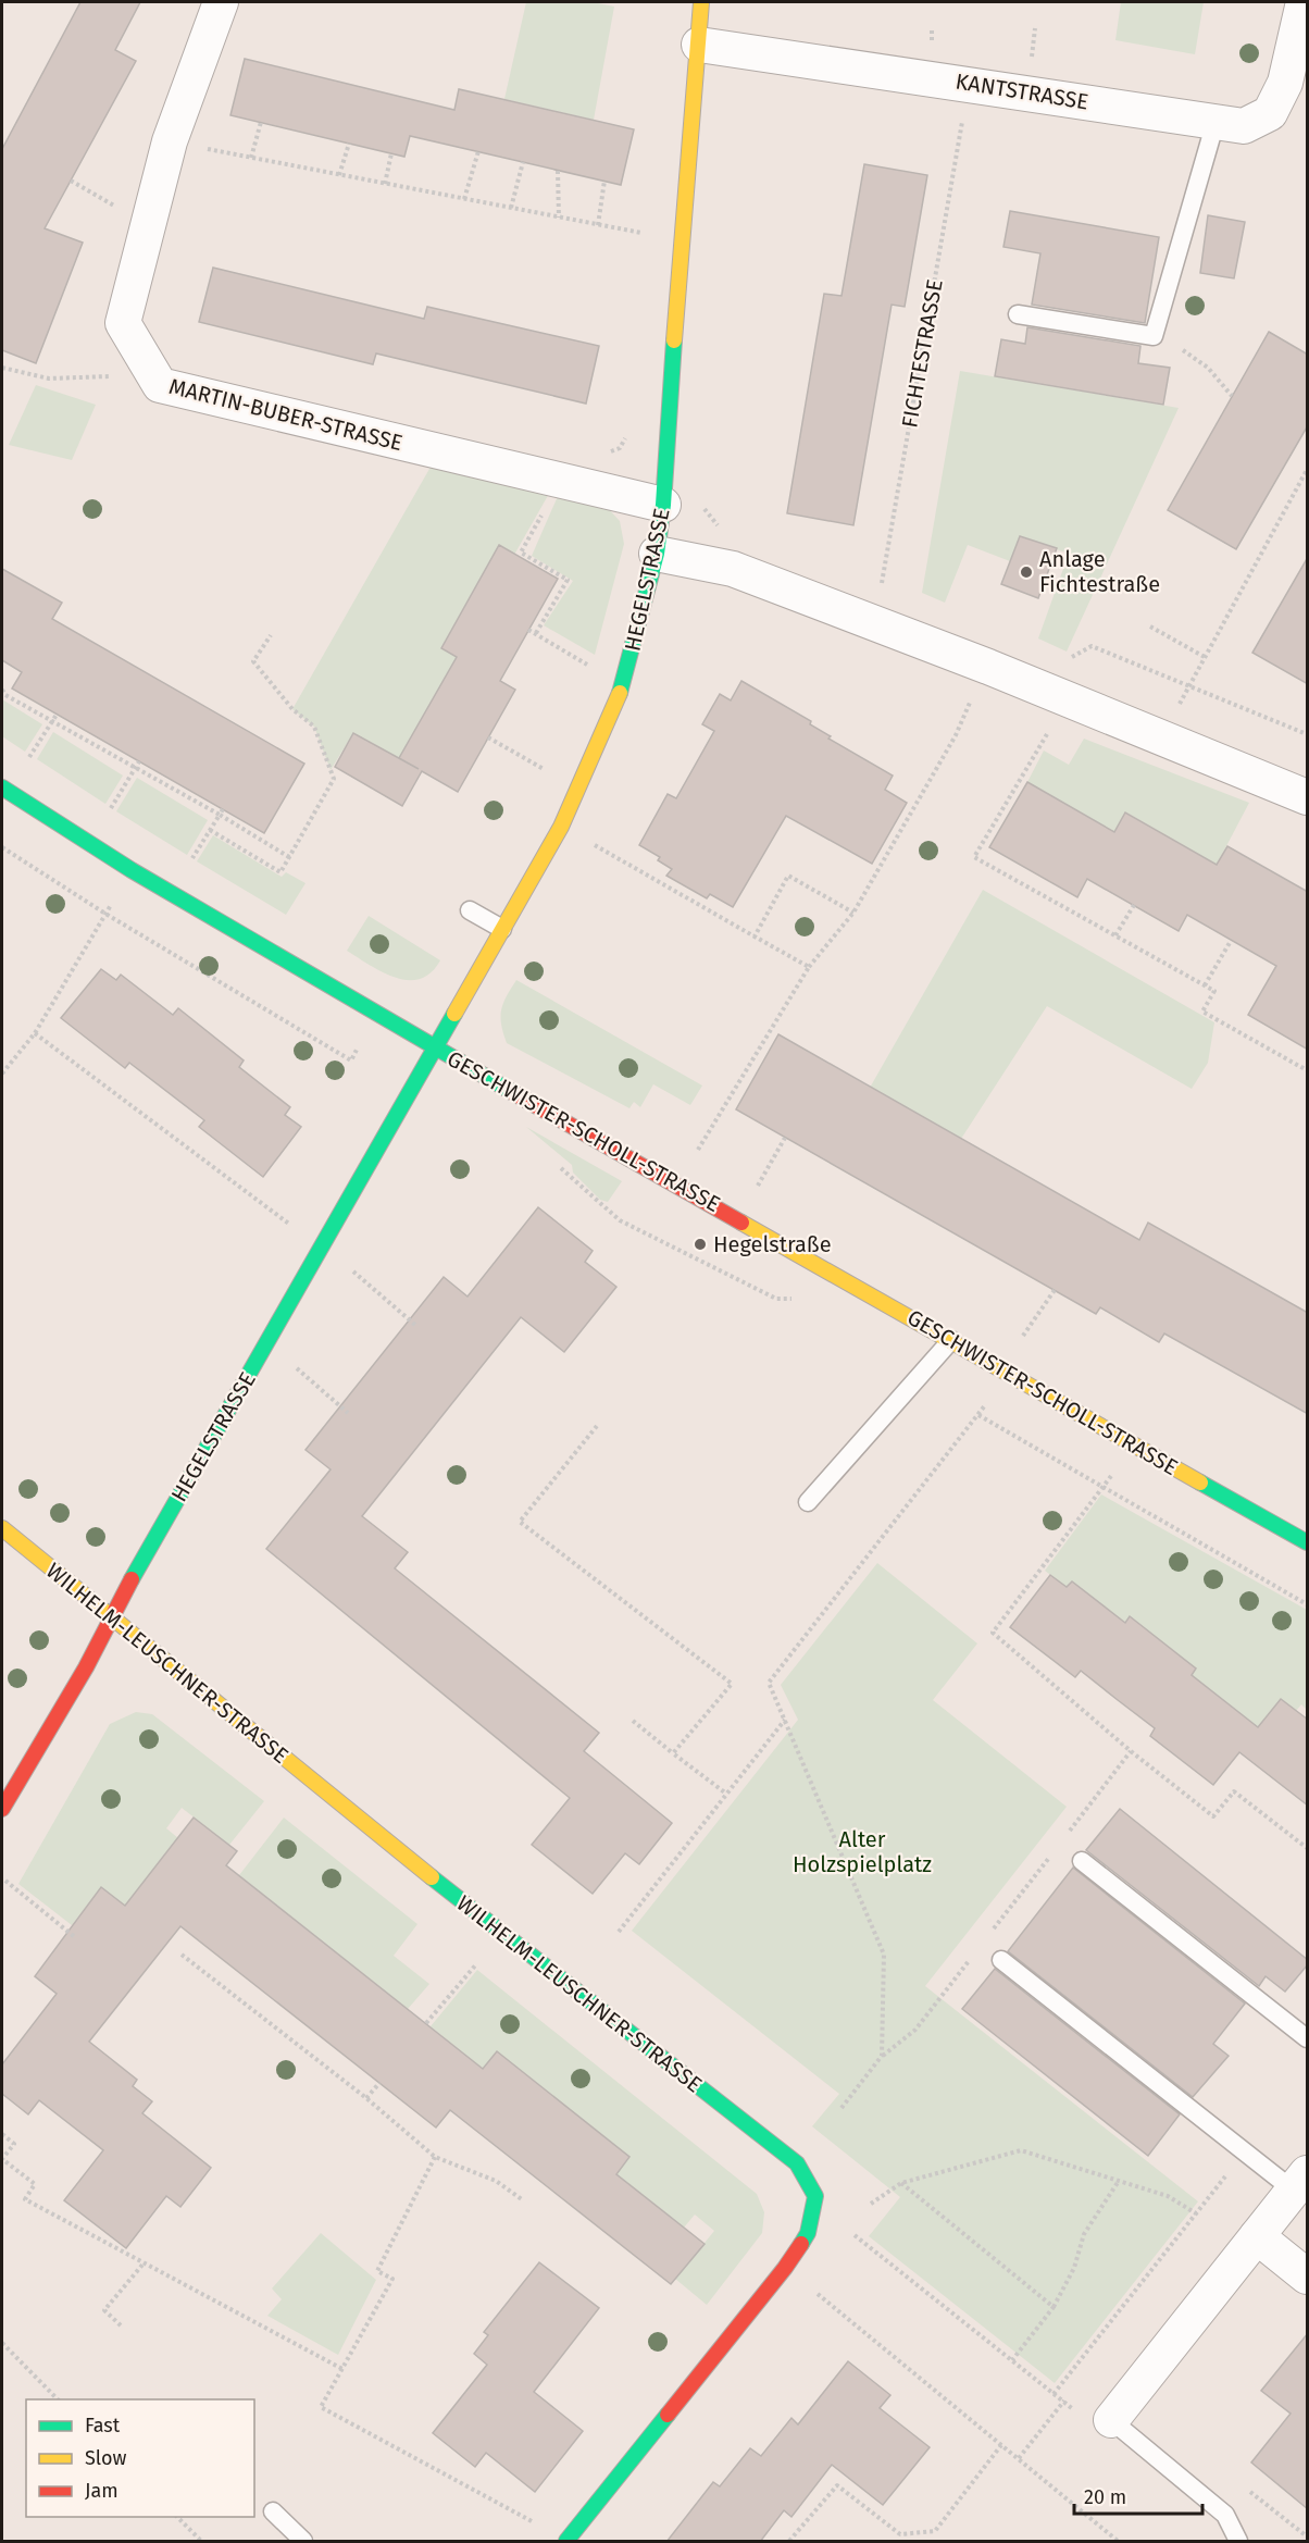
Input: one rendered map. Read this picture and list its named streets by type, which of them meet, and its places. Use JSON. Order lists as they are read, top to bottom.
{
  "streets": {
    "street": [
      "KANTSTRASSE",
      "MARTIN-BUBER-STRASSE",
      "HEGELSTRASSE",
      "GESCHWISTER-SCHOLL-STRASSE",
      "WILHELM-LEUSCHNER-STRASSE"
    ],
    "path": ["FICHTESTRASSE"]
  },
  "crossings": [
    ["KANTSTRASSE", "FICHTESTRASSE"],
    ["KANTSTRASSE", "HEGELSTRASSE"],
    ["MARTIN-BUBER-STRASSE", "HEGELSTRASSE"],
    ["HEGELSTRASSE", "GESCHWISTER-SCHOLL-STRASSE"],
    ["HEGELSTRASSE", "WILHELM-LEUSCHNER-STRASSE"]
  ],
  "parks": ["Alter Holzspielplatz"],
  "places": ["Anlage Fichtestraße", "Hegelstraße"],
  "legend": ["Fast", "Slow", "Jam"],
  "scale_bar": "20 m"
}
